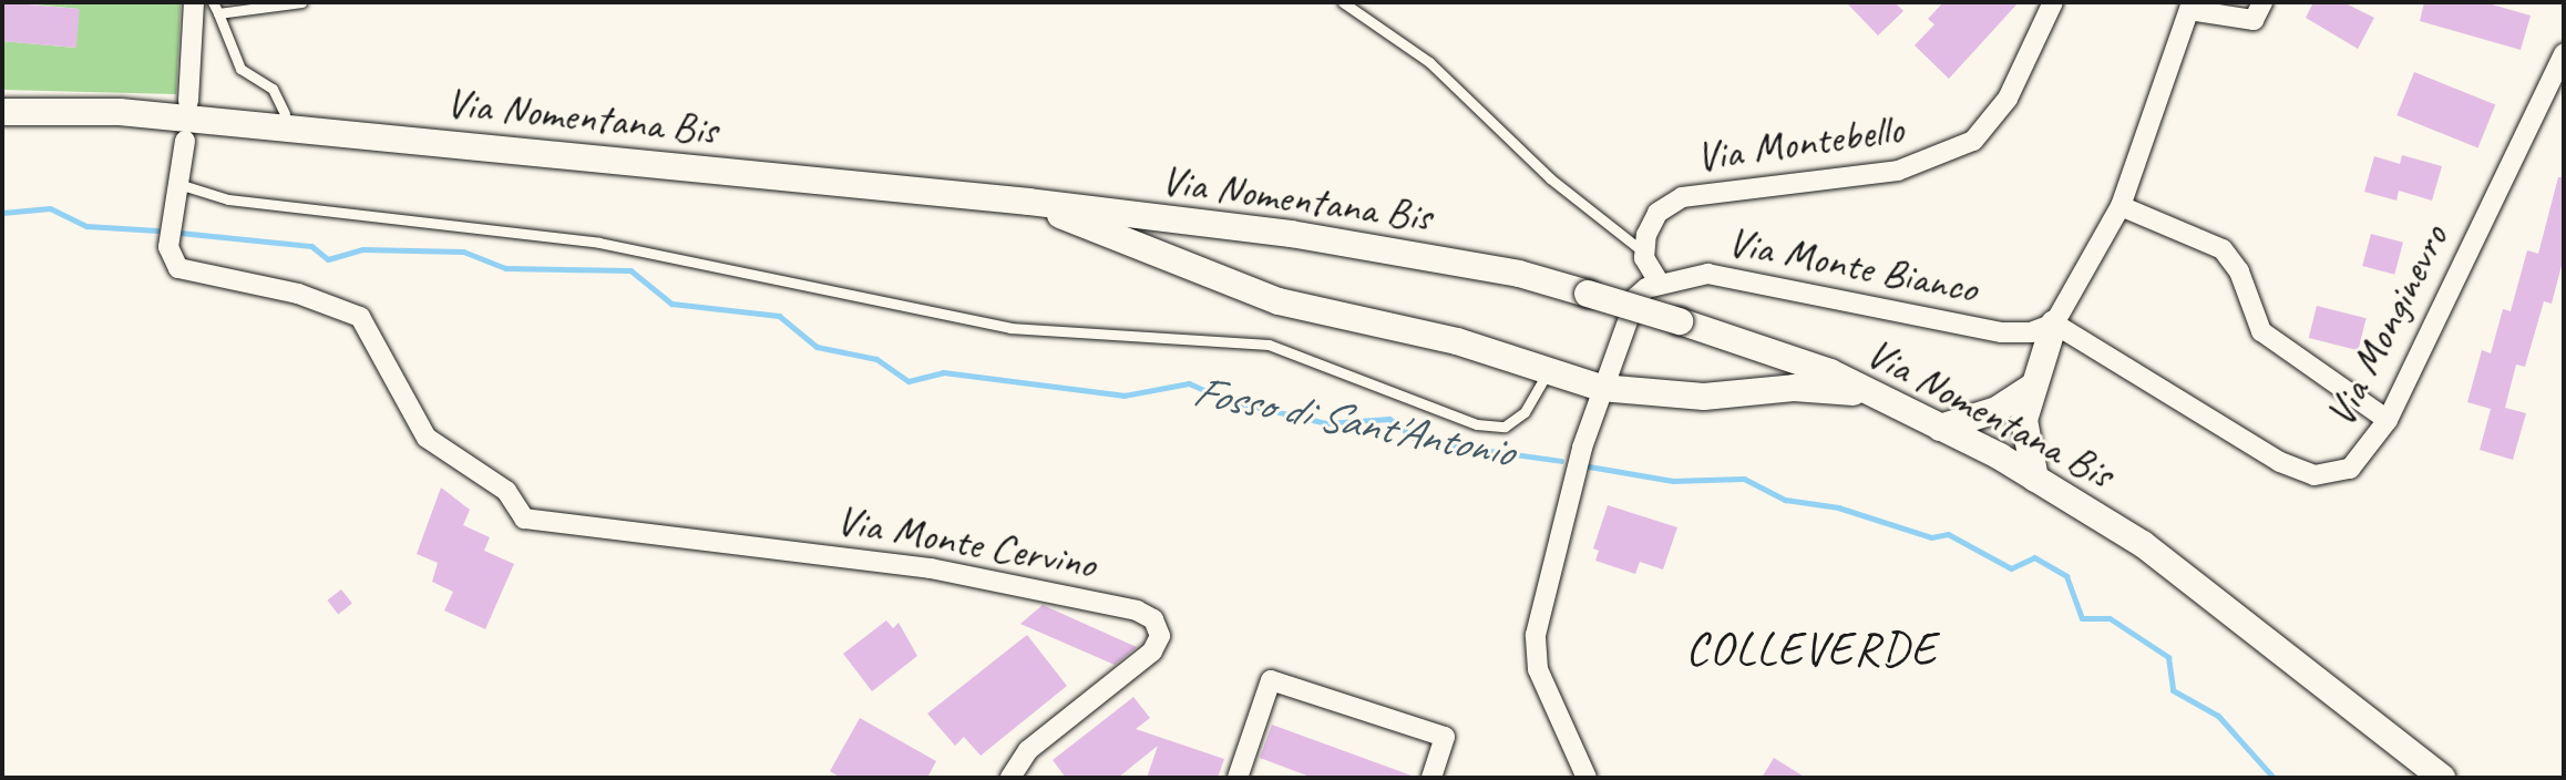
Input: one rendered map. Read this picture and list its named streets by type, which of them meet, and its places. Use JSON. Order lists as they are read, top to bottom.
{
  "streets": {
    "main road": ["Via Nomentana Bis"],
    "street": [
      "Via Montebello",
      "Via Monte Bianco",
      "Via Monginevro",
      "Via Monte Cervino"
    ]
  },
  "crossings": [
    ["Via Monte Bianco", "Via Monginevro"]
  ],
  "districts": ["COLLEVERDE"],
  "water": ["Fosso di Sant'Antonio"]
}
